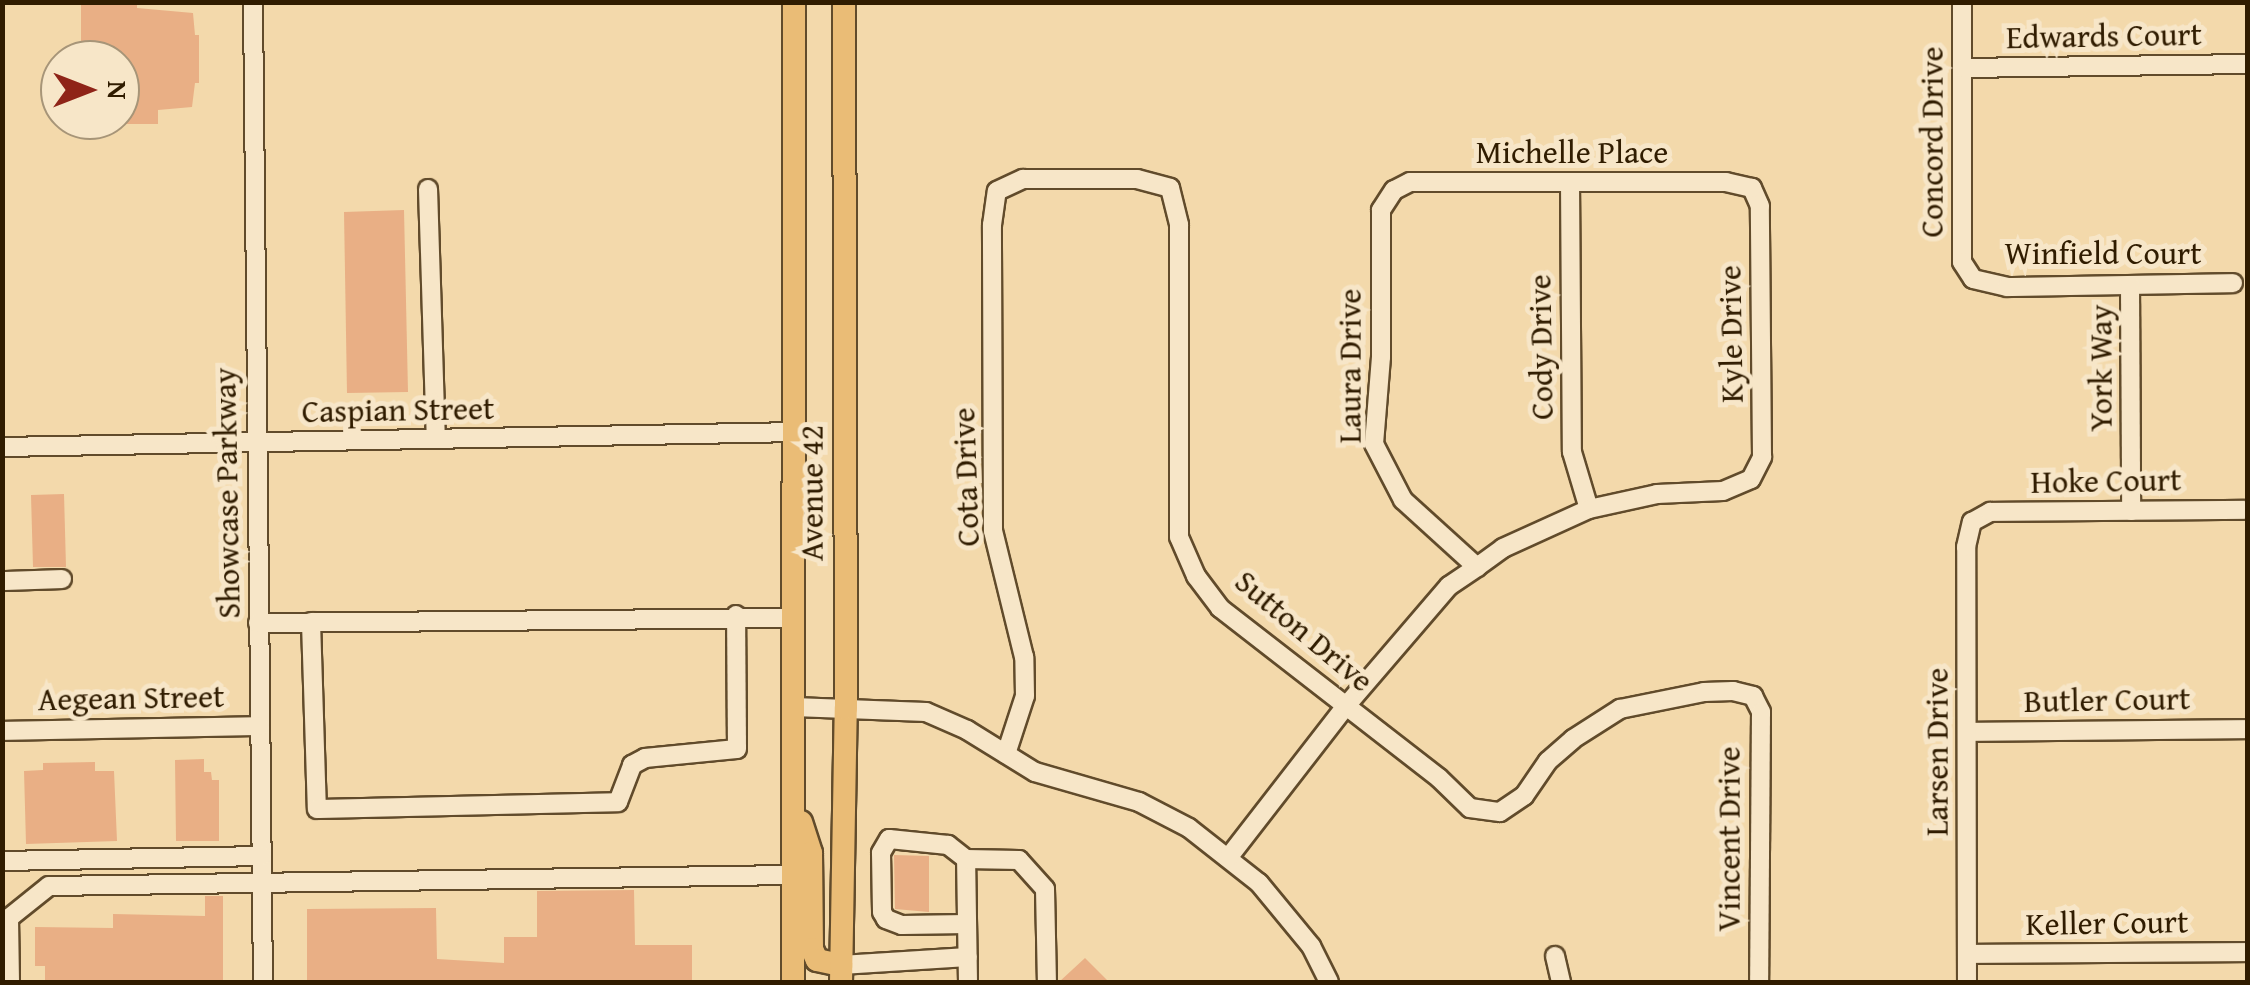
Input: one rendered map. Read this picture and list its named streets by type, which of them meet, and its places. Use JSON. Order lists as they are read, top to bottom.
{
  "streets": {
    "main road": ["Avenue 42"],
    "street": [
      "Edwards Court",
      "Concord Drive",
      "Michelle Place",
      "Winfield Court",
      "Kyle Drive",
      "Cody Drive",
      "Laura Drive",
      "York Way",
      "Caspian Street",
      "Cota Drive",
      "Hoke Court",
      "Showcase Parkway",
      "Sutton Drive",
      "Aegean Street",
      "Butler Court",
      "Larsen Drive",
      "Vincent Drive",
      "Keller Court"
    ]
  },
  "crossings": [
    ["Edwards Court", "Concord Drive"],
    ["Concord Drive", "Winfield Court"],
    ["Michelle Place", "Kyle Drive"],
    ["Michelle Place", "Cody Drive"],
    ["Michelle Place", "Laura Drive"],
    ["Winfield Court", "York Way"],
    ["Kyle Drive", "Cody Drive"],
    ["York Way", "Hoke Court"],
    ["Caspian Street", "Showcase Parkway"],
    ["Caspian Street", "Avenue 42"],
    ["Cota Drive", "Sutton Drive"],
    ["Hoke Court", "Larsen Drive"],
    ["Showcase Parkway", "Aegean Street"],
    ["Sutton Drive", "Vincent Drive"],
    ["Butler Court", "Larsen Drive"],
    ["Larsen Drive", "Keller Court"]
  ],
  "north": "right"
}
